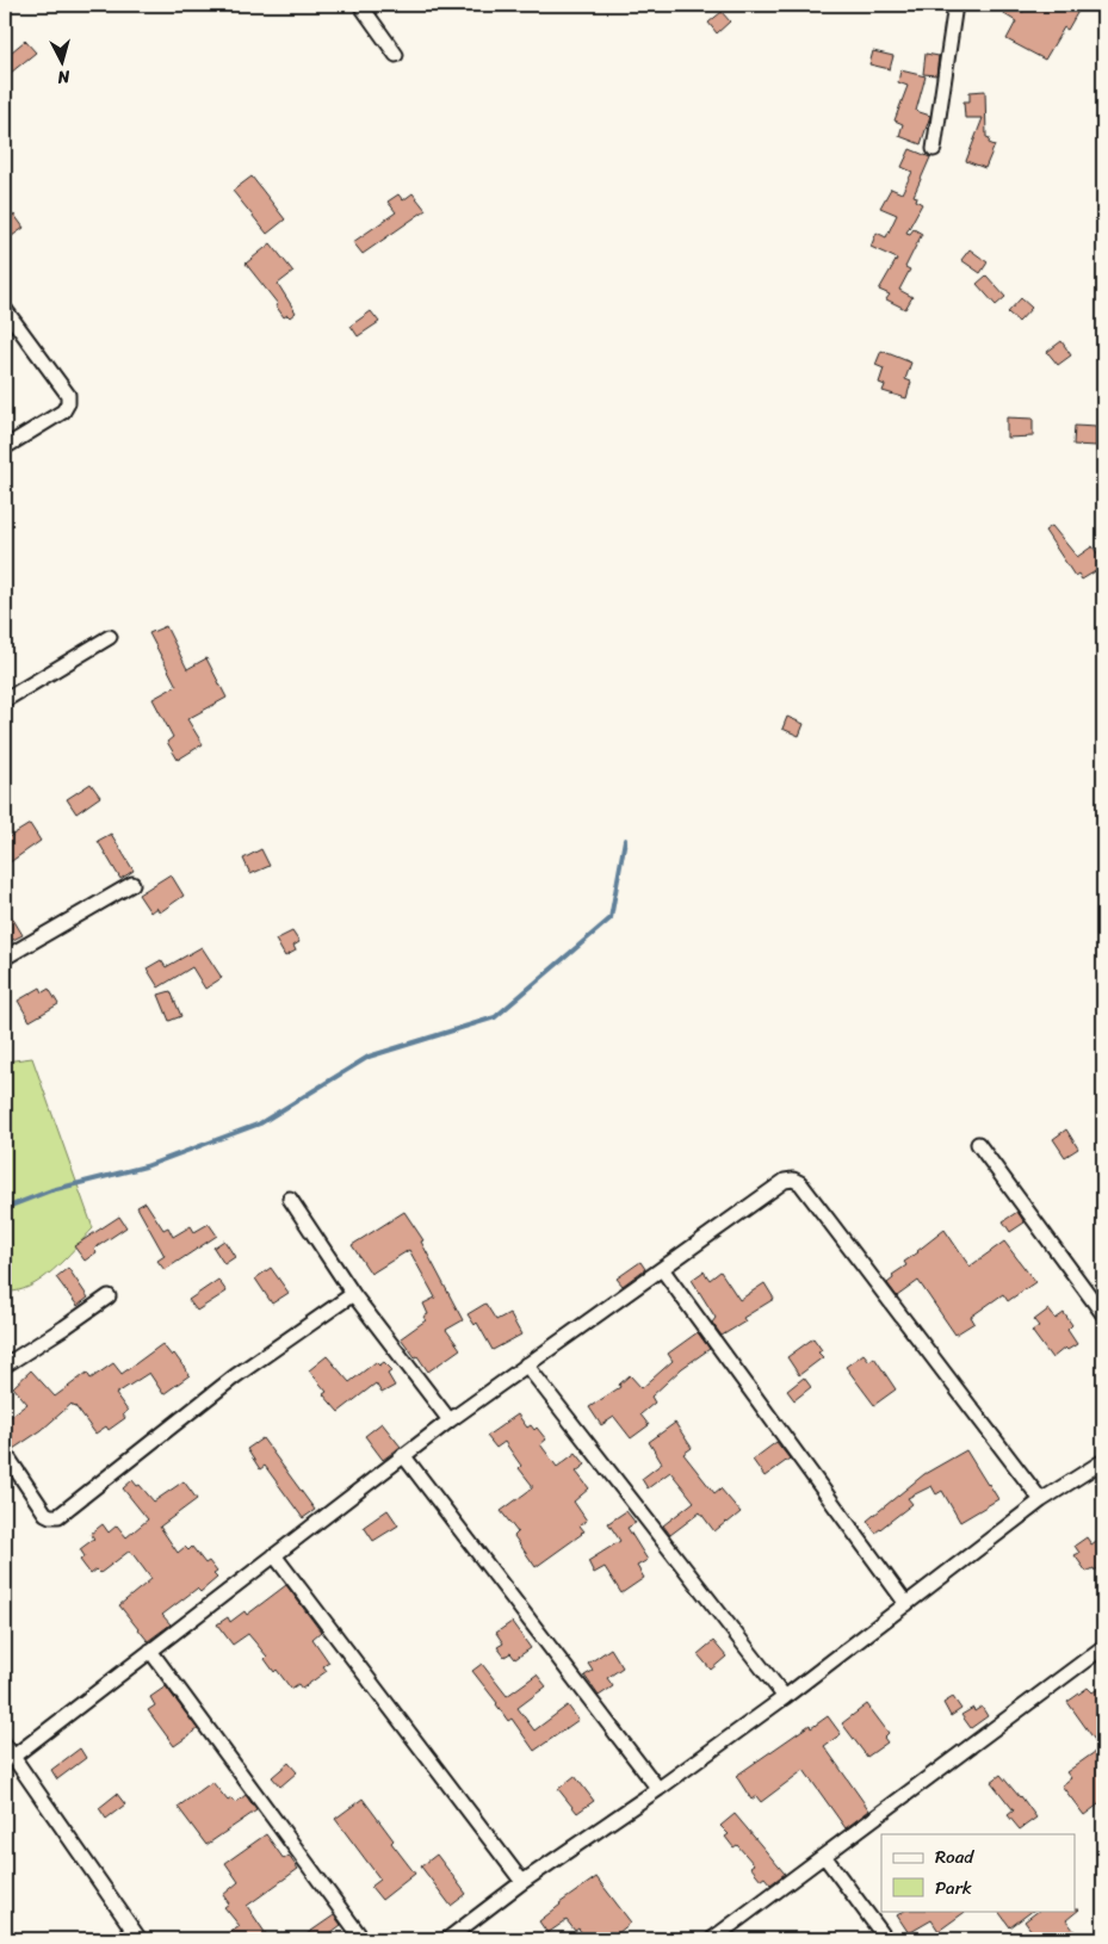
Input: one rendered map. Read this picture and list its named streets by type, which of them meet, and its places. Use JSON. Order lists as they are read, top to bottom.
{
  "legend": ["Road", "Park"],
  "north": "bottom"
}
